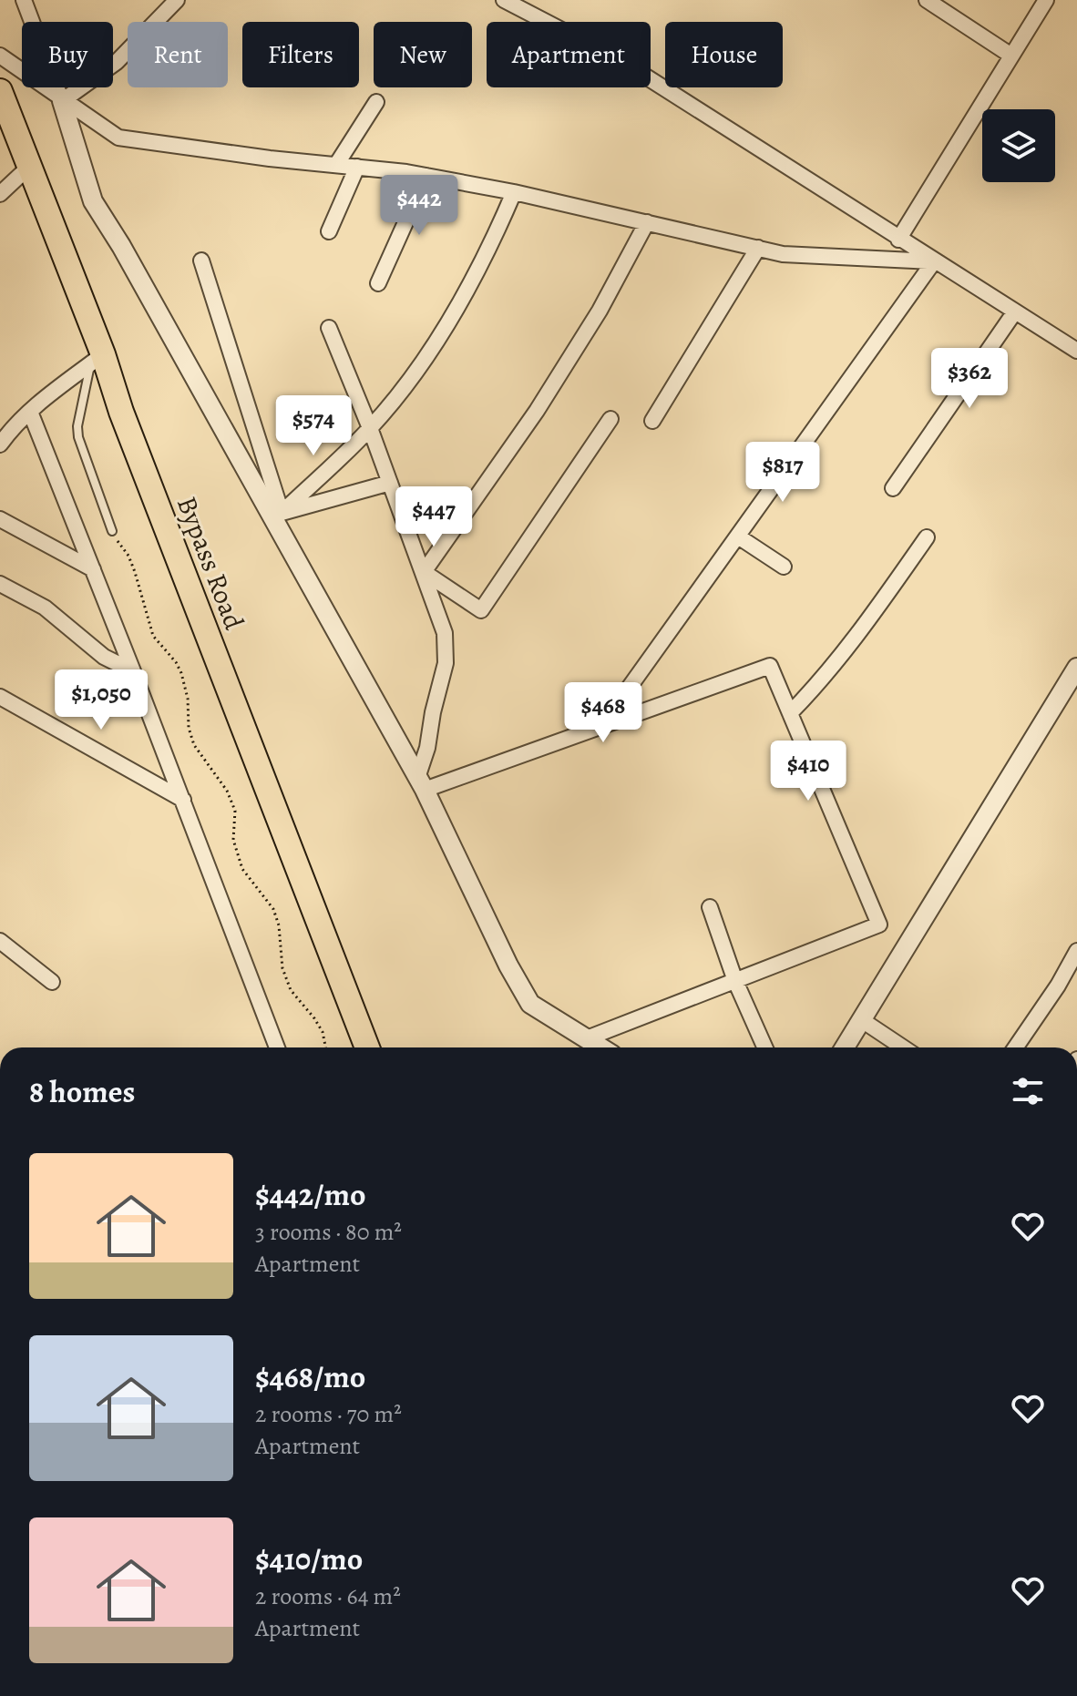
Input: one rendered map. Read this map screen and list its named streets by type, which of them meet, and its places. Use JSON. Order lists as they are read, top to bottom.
{
  "streets": {
    "main road": ["Bypass Road"]
  },
  "page": {
    "chip": [
      "Buy",
      "Rent",
      "Filters",
      "New",
      "Apartment",
      "House"
    ],
    "price": [
      "$442",
      "$362",
      "$574",
      "$817",
      "$447",
      "$1,050",
      "$468",
      "$410"
    ],
    "heading": "8 homes",
    "list": [
      {
        "name": "$442/mo",
        "note": "3 rooms · 80 m² · Apartment"
      },
      {
        "name": "$468/mo",
        "note": "2 rooms · 70 m² · Apartment"
      },
      {
        "name": "$410/mo",
        "note": "2 rooms · 64 m² · Apartment"
      }
    ]
  }
}
